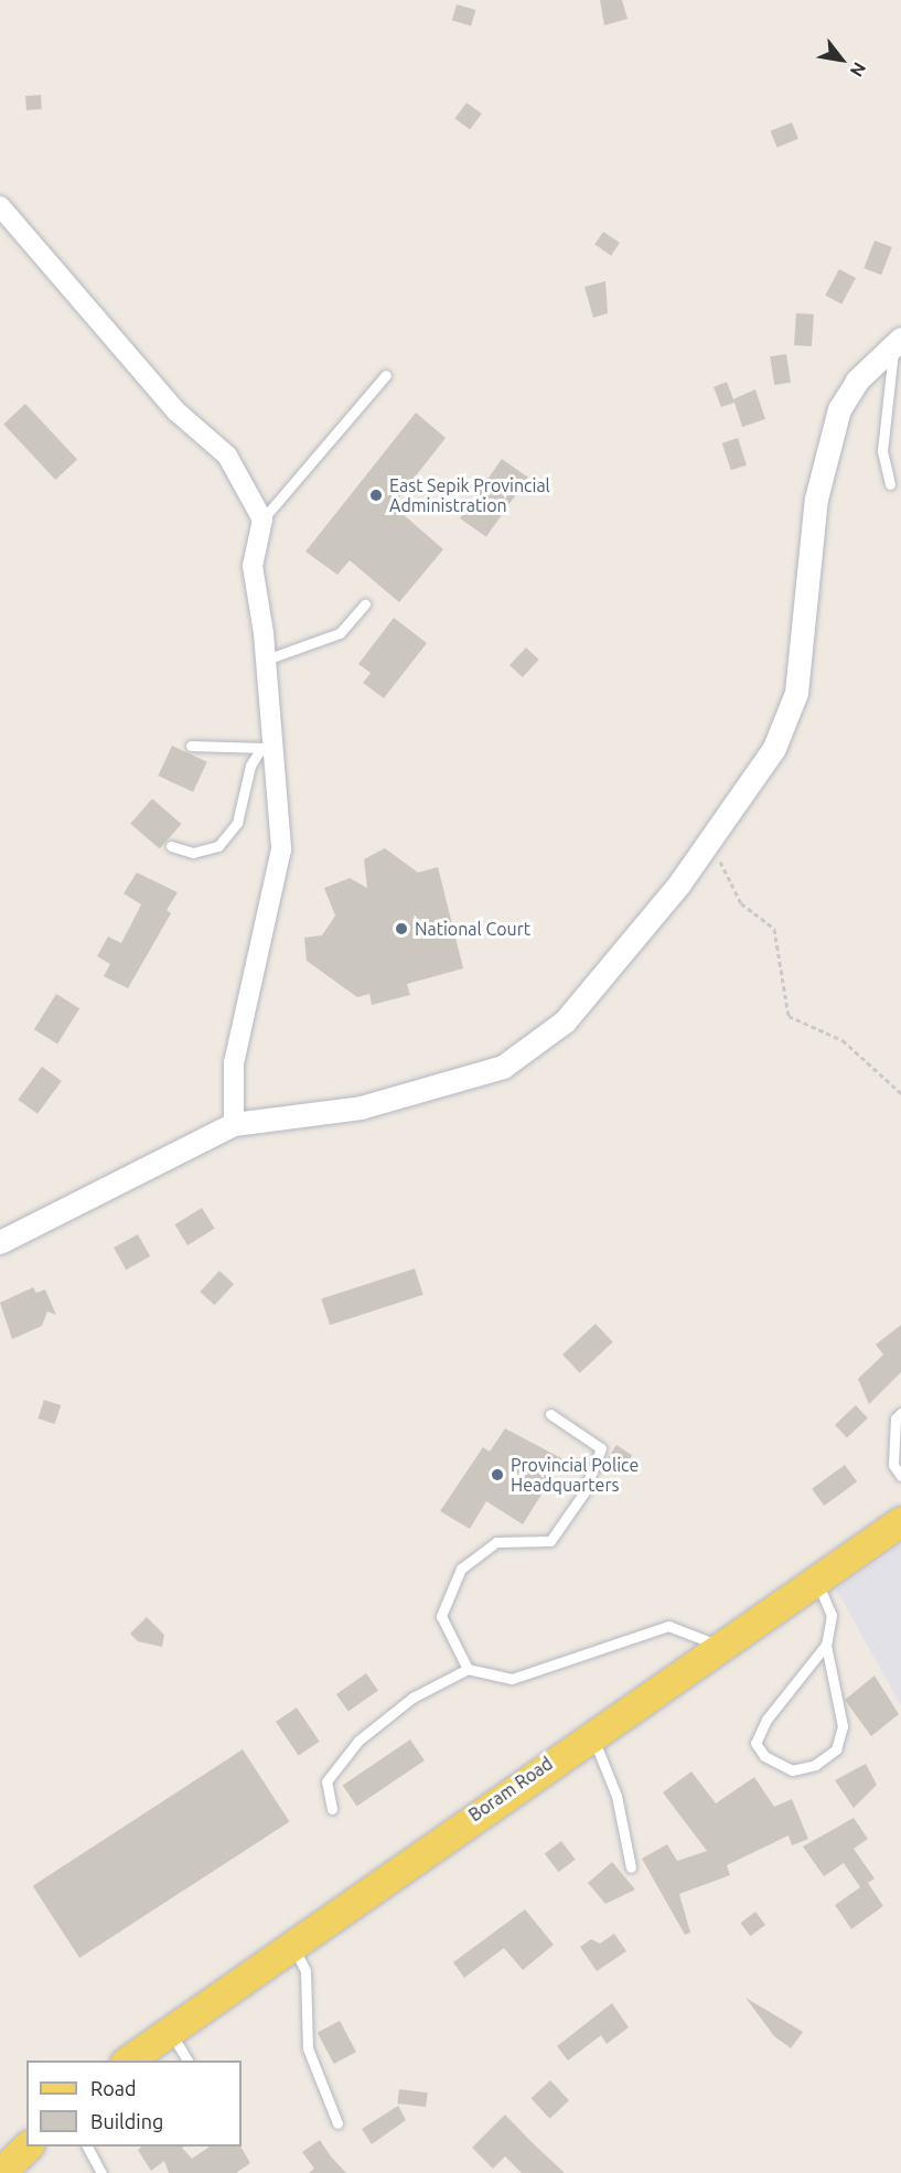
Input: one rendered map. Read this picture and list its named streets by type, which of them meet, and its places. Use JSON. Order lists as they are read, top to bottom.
{
  "streets": {
    "main road": ["Boram Road"]
  },
  "places": ["East Sepik Provincial Administration", "National Court", "Provincial Police Headquarters"],
  "legend": ["Road", "Building"],
  "north": "bottom right"
}
